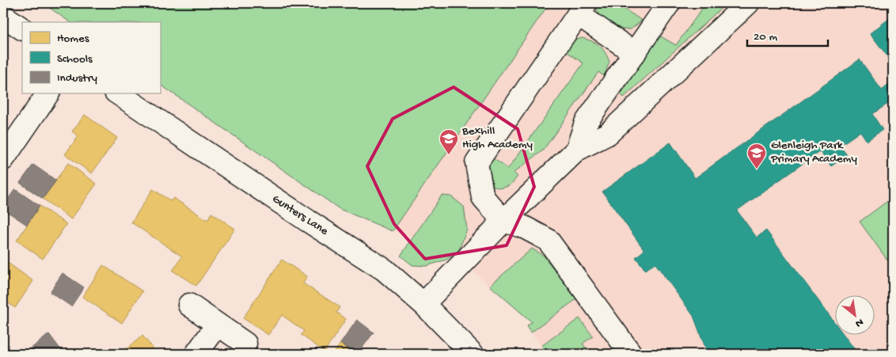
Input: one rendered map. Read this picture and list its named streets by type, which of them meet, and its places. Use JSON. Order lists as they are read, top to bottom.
{
  "streets": {
    "street": ["Gunters Lane"]
  },
  "places": {
    "school or university": ["Bexhill High Academy", "Glenleigh Park Primary Academy"]
  },
  "legend": ["Homes", "Schools", "Industry"],
  "scale_bar": "20 m",
  "north": "bottom right"
}
